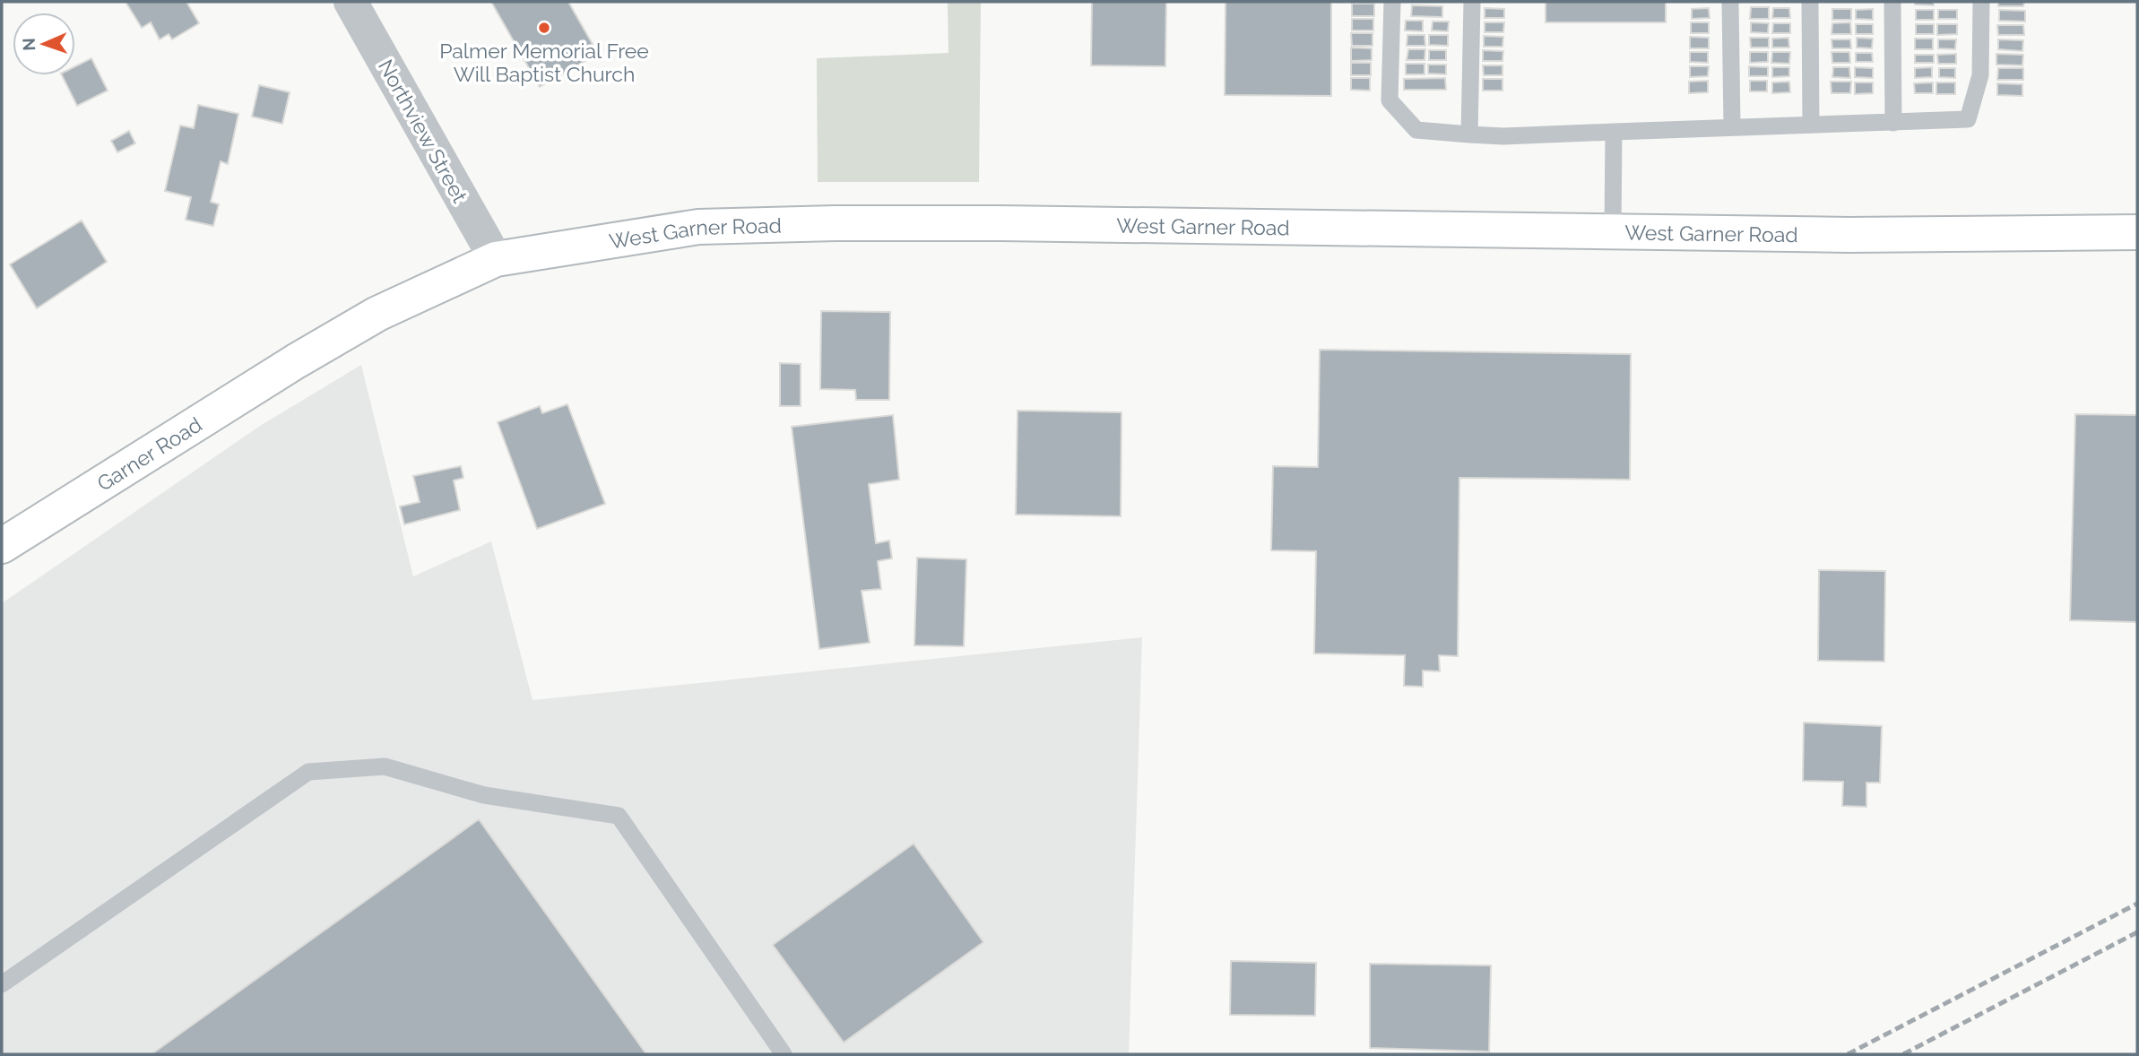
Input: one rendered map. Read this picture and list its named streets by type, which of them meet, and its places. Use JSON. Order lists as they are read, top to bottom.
{
  "streets": {
    "main road": ["West Garner Road", "Garner Road"],
    "street": ["Northview Street"]
  },
  "crossings": [
    ["Northview Street", "West Garner Road"],
    ["West Garner Road", "Garner Road"]
  ],
  "places": ["Palmer Memorial Free Will Baptist Church"],
  "north": "left"
}
